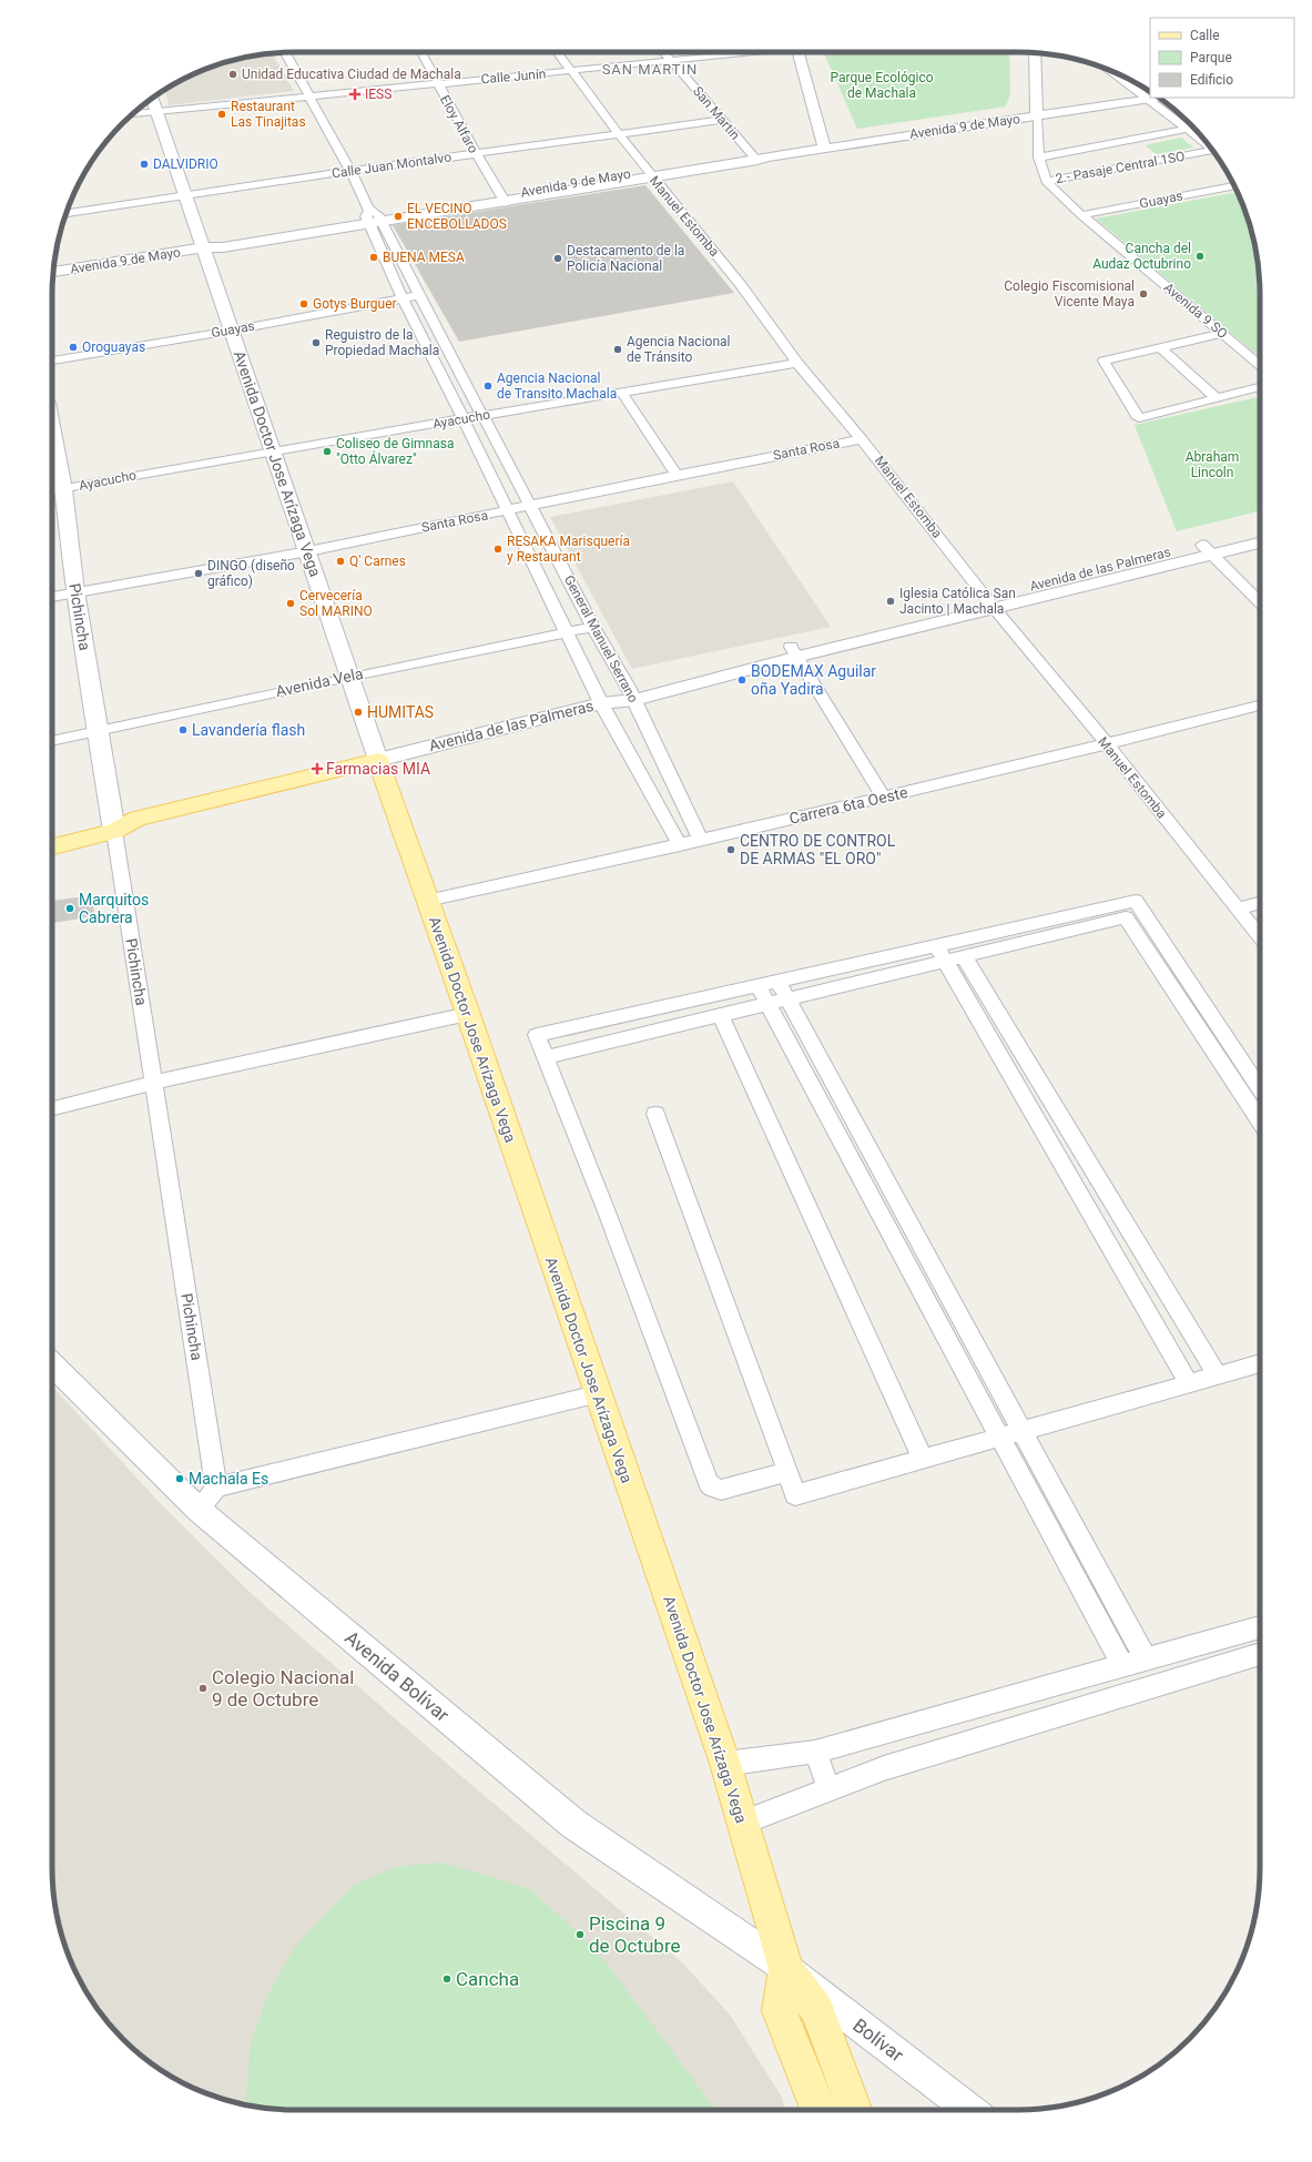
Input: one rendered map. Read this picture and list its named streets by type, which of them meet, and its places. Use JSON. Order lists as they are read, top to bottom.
{
  "streets": {
    "main road": ["Avenida Doctor Jose Arízaga Vega", "Avenida de las Palmeras", "Pichincha"],
    "street": [
      "Calle Junín",
      "San Martin",
      "Eloy Alfaro",
      "Avenida 9 de Mayo",
      "Calle Juan Montalvo",
      "2.- Pasaje Central 1SO",
      "Guayas",
      "Manuel Estomba",
      "Avenida 9 SO",
      "Ayacucho",
      "Santa Rosa",
      "General Manuel Serrano",
      "Avenida Vela",
      "Carrera 6ta Oeste",
      "Avenida Bolívar",
      "Bolívar"
    ]
  },
  "crossings": [
    ["Calle Junín", "San Martin"],
    ["Calle Junín", "Eloy Alfaro"],
    ["Calle Junín", "Manuel Estomba"],
    ["Calle Junín", "Avenida Doctor Jose Arízaga Vega"],
    ["Calle Junín", "General Manuel Serrano"],
    ["San Martin", "Avenida 9 de Mayo"],
    ["San Martin", "Calle Juan Montalvo"],
    ["Eloy Alfaro", "Avenida 9 de Mayo"],
    ["Eloy Alfaro", "Calle Juan Montalvo"],
    ["Avenida 9 de Mayo", "Manuel Estomba"],
    ["Avenida 9 de Mayo", "Avenida Doctor Jose Arízaga Vega"],
    ["Avenida 9 de Mayo", "General Manuel Serrano"],
    ["Calle Juan Montalvo", "Manuel Estomba"],
    ["Calle Juan Montalvo", "Avenida Doctor Jose Arízaga Vega"],
    ["Calle Juan Montalvo", "General Manuel Serrano"],
    ["2.- Pasaje Central 1SO", "Avenida 9 SO"],
    ["Guayas", "Avenida 9 SO"],
    ["Guayas", "Avenida Doctor Jose Arízaga Vega"],
    ["Guayas", "General Manuel Serrano"],
    ["Manuel Estomba", "Ayacucho"],
    ["Manuel Estomba", "Santa Rosa"],
    ["Manuel Estomba", "Avenida de las Palmeras"],
    ["Manuel Estomba", "Carrera 6ta Oeste"],
    ["Ayacucho", "Avenida Doctor Jose Arízaga Vega"],
    ["Ayacucho", "Pichincha"],
    ["Ayacucho", "General Manuel Serrano"],
    ["Santa Rosa", "Avenida Doctor Jose Arízaga Vega"],
    ["Santa Rosa", "Pichincha"],
    ["Santa Rosa", "General Manuel Serrano"],
    ["Avenida Doctor Jose Arízaga Vega", "Avenida de las Palmeras"],
    ["Avenida Doctor Jose Arízaga Vega", "Avenida Vela"],
    ["Avenida Doctor Jose Arízaga Vega", "Carrera 6ta Oeste"],
    ["Avenida Doctor Jose Arízaga Vega", "Avenida Bolívar"],
    ["Avenida Doctor Jose Arízaga Vega", "Bolívar"],
    ["Avenida de las Palmeras", "Pichincha"],
    ["Avenida de las Palmeras", "General Manuel Serrano"],
    ["Pichincha", "Avenida Vela"],
    ["General Manuel Serrano", "Avenida Vela"],
    ["General Manuel Serrano", "Carrera 6ta Oeste"],
    ["Avenida Bolívar", "Bolívar"]
  ],
  "districts": ["SAN MARTIN"],
  "parks": ["Parque Ecológico de Machala", "Abraham Lincoln"],
  "places": {
    "other": [
      "Unidad Educativa Ciudad de Machala",
      "Restaurant Las Tinajitas",
      "DALVIDRIO",
      "EL VECINO ENCEBOLLADOS",
      "Cancha del Audaz Octubrino",
      "BUENA MESA",
      "Destacamento de la Policía Nacional",
      "Colegio Fiscomisional Vicente Maya",
      "Gotys Burguer",
      "Reguistro de la Propiedad Machala",
      "Oroguayas",
      "Agencia Nacional de Tránsito",
      "Agencia Nacional de Transito Machala",
      "Coliseo de Gimnasa \"Otto Álvarez\"",
      "RESAKA Marisquería y Restaurant",
      "Q' Carnes",
      "DINGO (diseño gráfico)",
      "Iglesia Católica San Jacinto | Machala",
      "Cervecería Sol MARINO",
      "BODEMAX Aguilar oña Yadira",
      "HUMITAS",
      "Lavandería flash",
      "CENTRO DE CONTROL DE ARMAS \"EL ORO\"",
      "Marquitos Cabrera",
      "Machala Es",
      "Colegio Nacional 9 de Octubre",
      "Piscina 9 de Octubre",
      "Cancha"
    ],
    "health": ["IESS", "Farmacias MIA"]
  },
  "legend": ["Calle", "Parque", "Edificio"]
}
